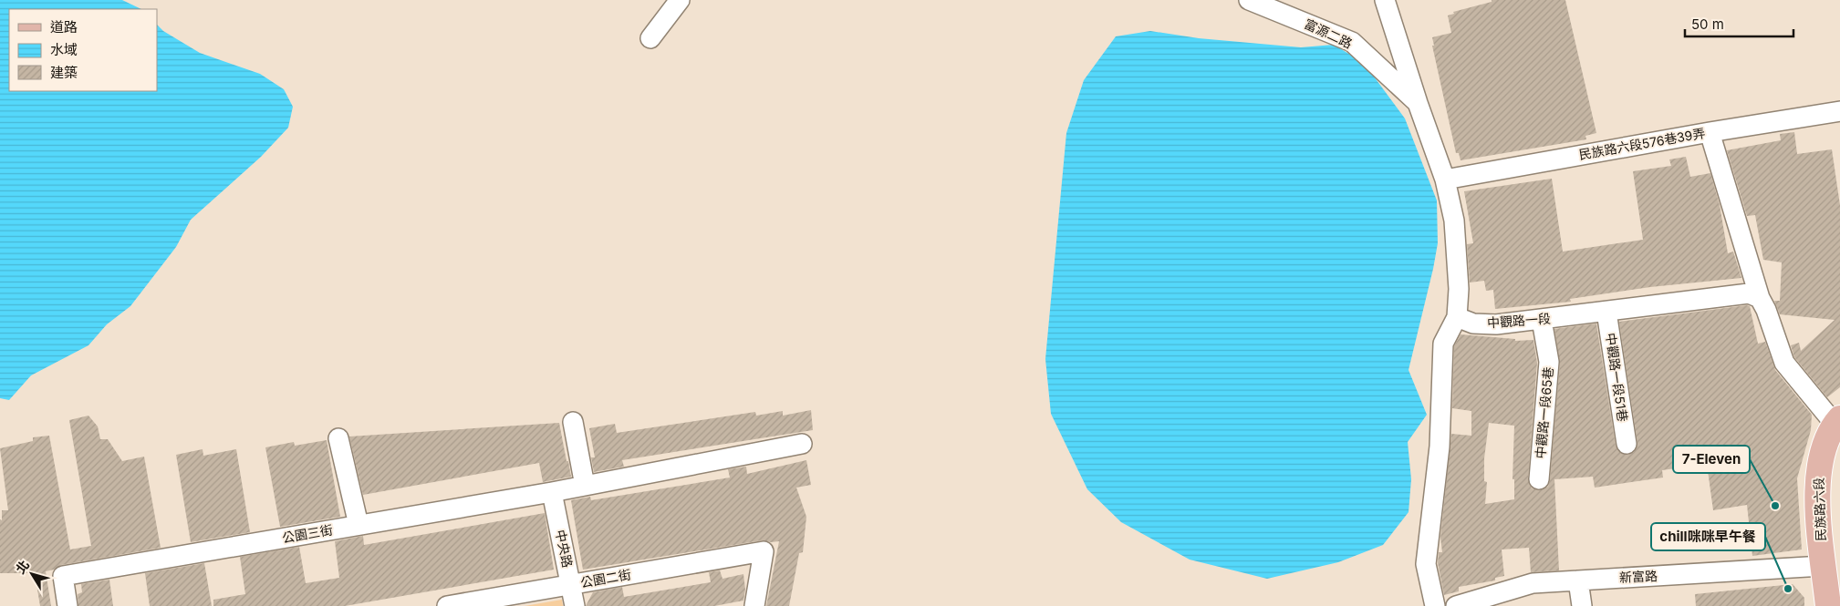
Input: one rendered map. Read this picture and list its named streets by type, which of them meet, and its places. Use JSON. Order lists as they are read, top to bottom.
{
  "streets": {
    "main road": ["民族路六段"],
    "street": [
      "富源二路",
      "民族路六段576巷39弄",
      "中觀路一段",
      "中觀路一段51巷",
      "中觀路一段65巷",
      "公園三街",
      "中央路",
      "新富路",
      "公園二街"
    ]
  },
  "crossings": [
    ["中觀路一段", "中觀路一段51巷"],
    ["中觀路一段", "中觀路一段65巷"],
    ["民族路六段", "新富路"],
    ["公園三街", "中央路"],
    ["中央路", "公園二街"]
  ],
  "places": ["7-Eleven", "chill咪咪早午餐"],
  "legend": ["道路", "水域", "建築"],
  "scale_bar": "50 m",
  "north": "top left"
}
